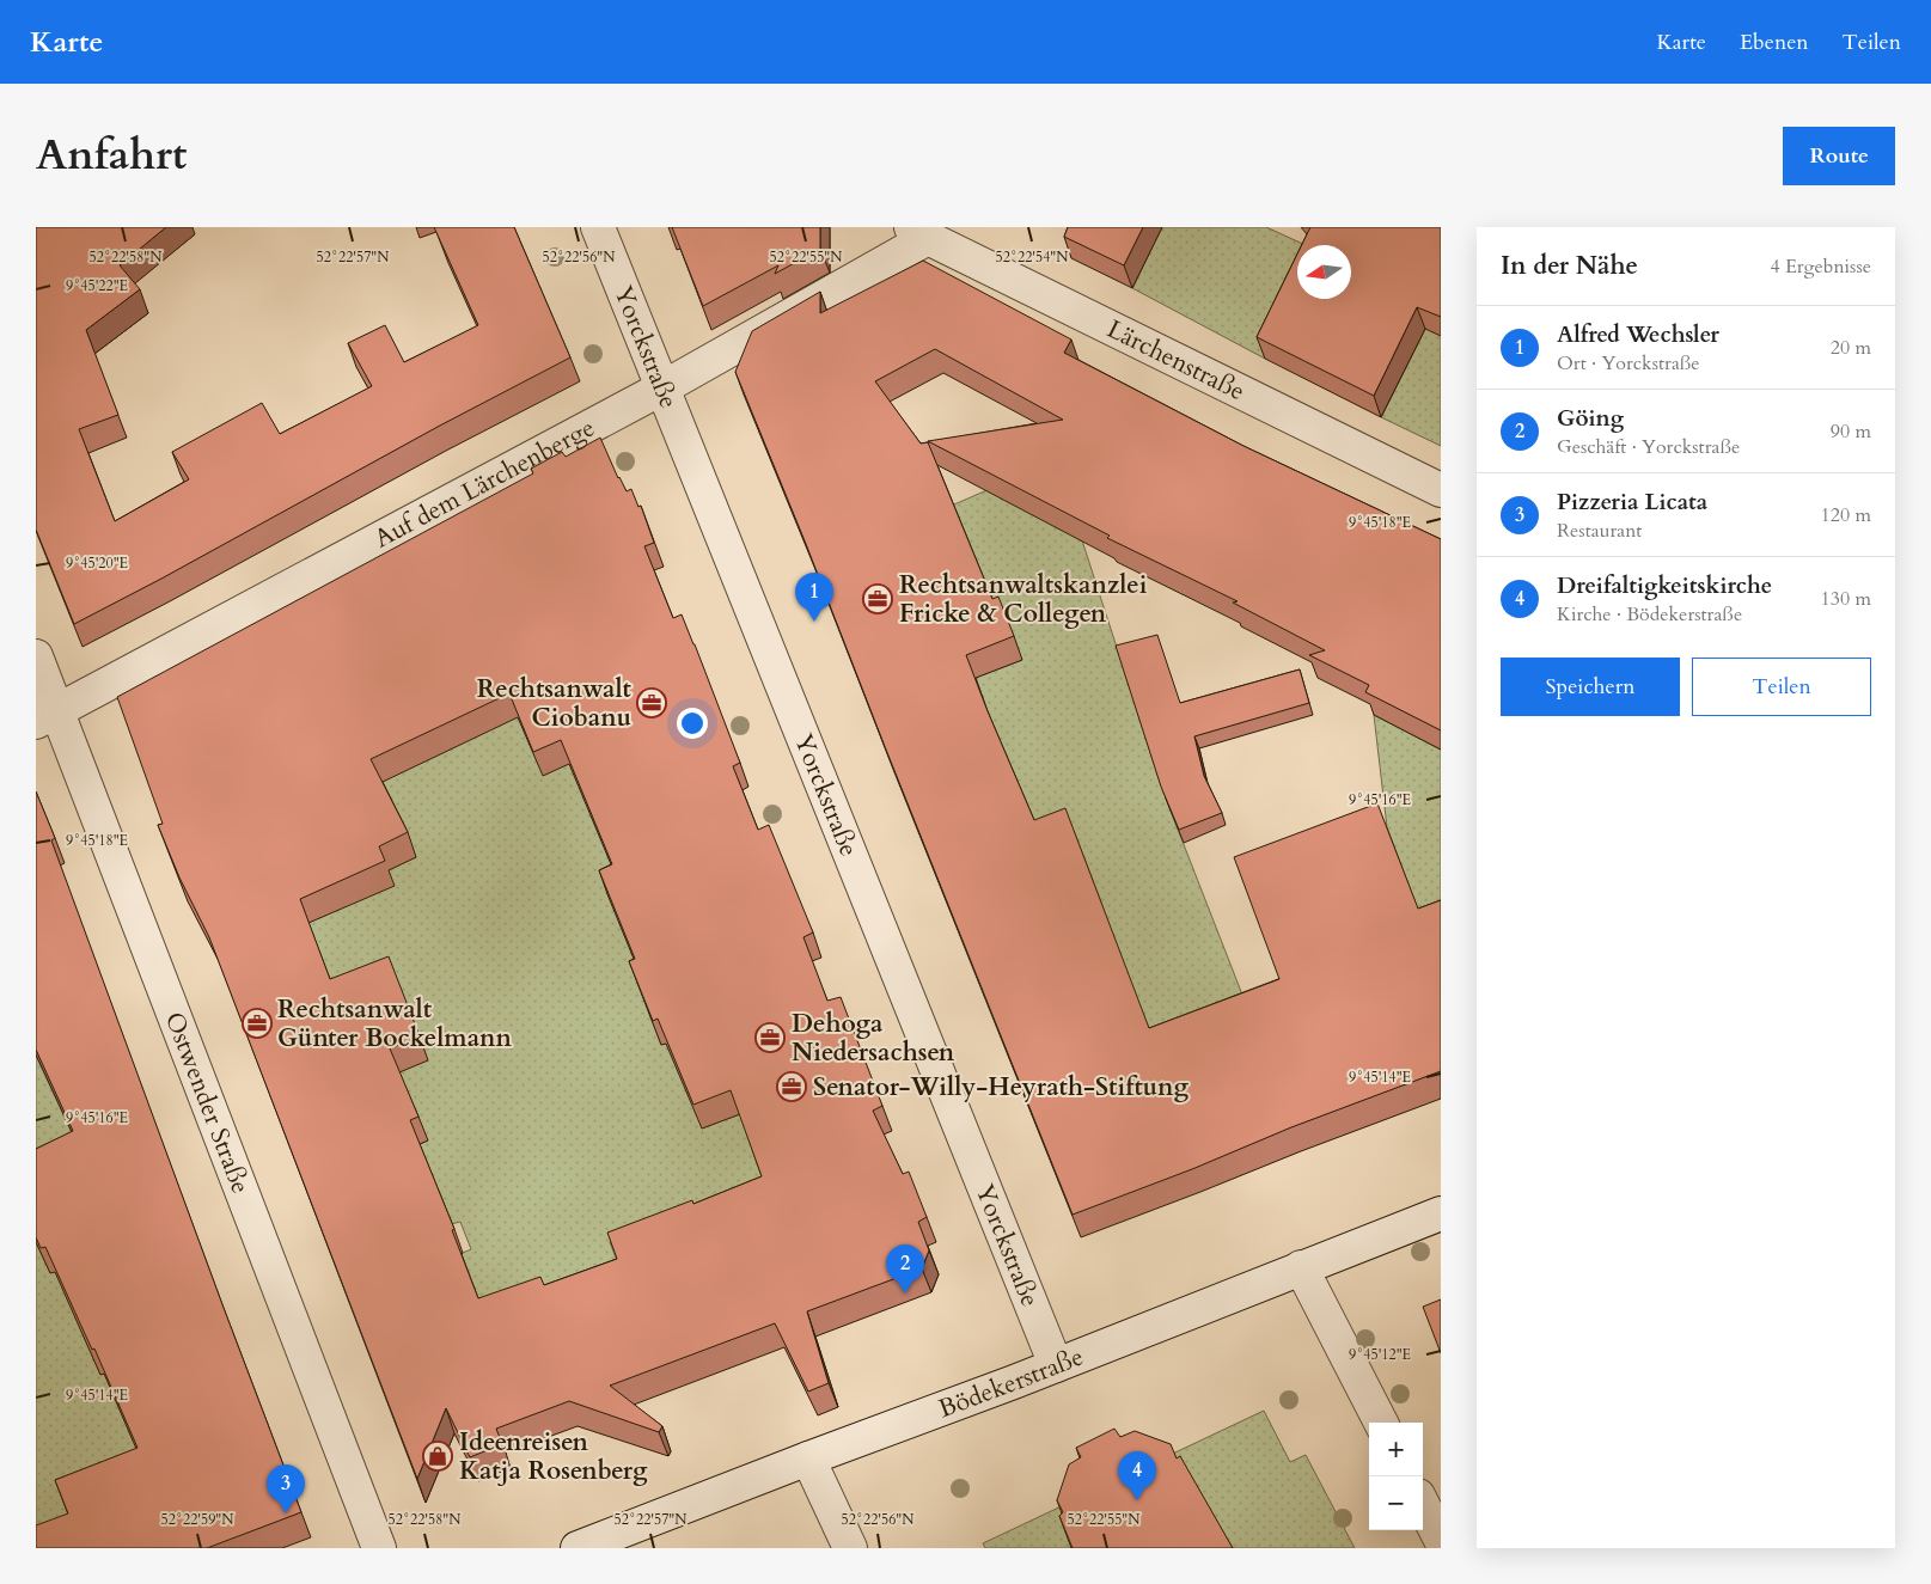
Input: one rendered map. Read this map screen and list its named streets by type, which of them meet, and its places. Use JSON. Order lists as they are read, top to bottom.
{
  "streets": {
    "street": [
      "Yorckstraße",
      "Lärchenstraße",
      "Auf dem Lärchenberge",
      "Ostwender Straße",
      "Bödekerstraße"
    ]
  },
  "crossings": [
    ["Yorckstraße", "Auf dem Lärchenberge"],
    ["Yorckstraße", "Bödekerstraße"],
    ["Lärchenstraße", "Auf dem Lärchenberge"],
    ["Auf dem Lärchenberge", "Ostwender Straße"]
  ],
  "places": {
    "office": [
      "Rechtsanwaltskanzlei Fricke & Collegen",
      "Rechtsanwalt Ciobanu",
      "Rechtsanwalt Günter Bockelmann",
      "Dehoga Niedersachsen",
      "Senator-Willy-Heyrath-Stiftung"
    ],
    "shop": ["Ideenreisen Katja Rosenberg"]
  },
  "north": "left",
  "page": {
    "header": "Karte",
    "nav": ["Karte", "Ebenen", "Teilen"],
    "title": "Anfahrt",
    "buttons": [
      "Route",
      ["Speichern", "Teilen"]
    ],
    "heading": ["In der Nähe", "4 Ergebnisse"],
    "list": [
      {
        "mark": "1",
        "name": "Alfred Wechsler",
        "note": "Ort · Yorckstraße",
        "value": "20 m"
      },
      {
        "mark": "2",
        "name": "Göing",
        "note": "Geschäft · Yorckstraße",
        "value": "90 m"
      },
      {
        "mark": "3",
        "name": "Pizzeria Licata",
        "note": "Restaurant",
        "value": "120 m"
      },
      {
        "mark": "4",
        "name": "Dreifaltigkeitskirche",
        "note": "Kirche · Bödekerstraße",
        "value": "130 m"
      }
    ],
    "pins": [
      "1",
      "2",
      "4",
      "3"
    ],
    "map_buttons": ["+", "−"]
  },
  "coordinates": [
    "52°22'58\"N",
    "52°22'57\"N",
    "52°22'56\"N",
    "52°22'55\"N",
    "52°22'54\"N",
    "9°45'22\"E",
    "9°45'18\"E",
    "9°45'20\"E",
    "9°45'16\"E",
    "9°45'14\"E",
    "9°45'12\"E",
    "52°22'59\"N"
  ]
}
